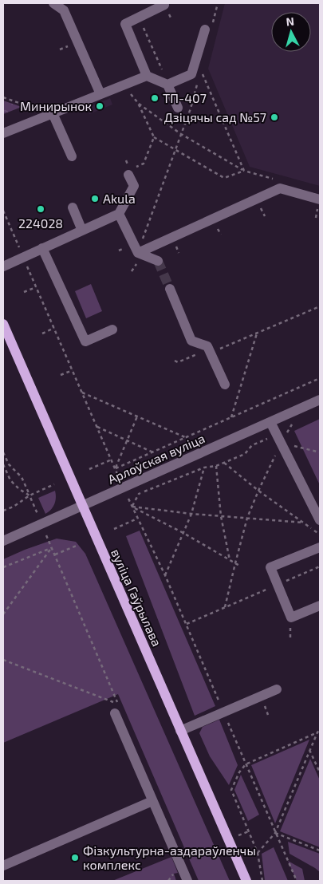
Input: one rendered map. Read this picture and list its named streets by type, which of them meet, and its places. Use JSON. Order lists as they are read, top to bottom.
{
  "streets": {
    "main road": ["вуліца Гаўрылава"],
    "street": ["Арлоўская вуліца"]
  },
  "crossings": [
    ["Арлоўская вуліца", "вуліца Гаўрылава"]
  ],
  "places": [
    "ТП-407",
    "Минирынок",
    "Дзіцячы сад №57",
    "Akula",
    "224028",
    "Фізкультурна-аздараўленчы комплекс"
  ],
  "north": "top"
}
